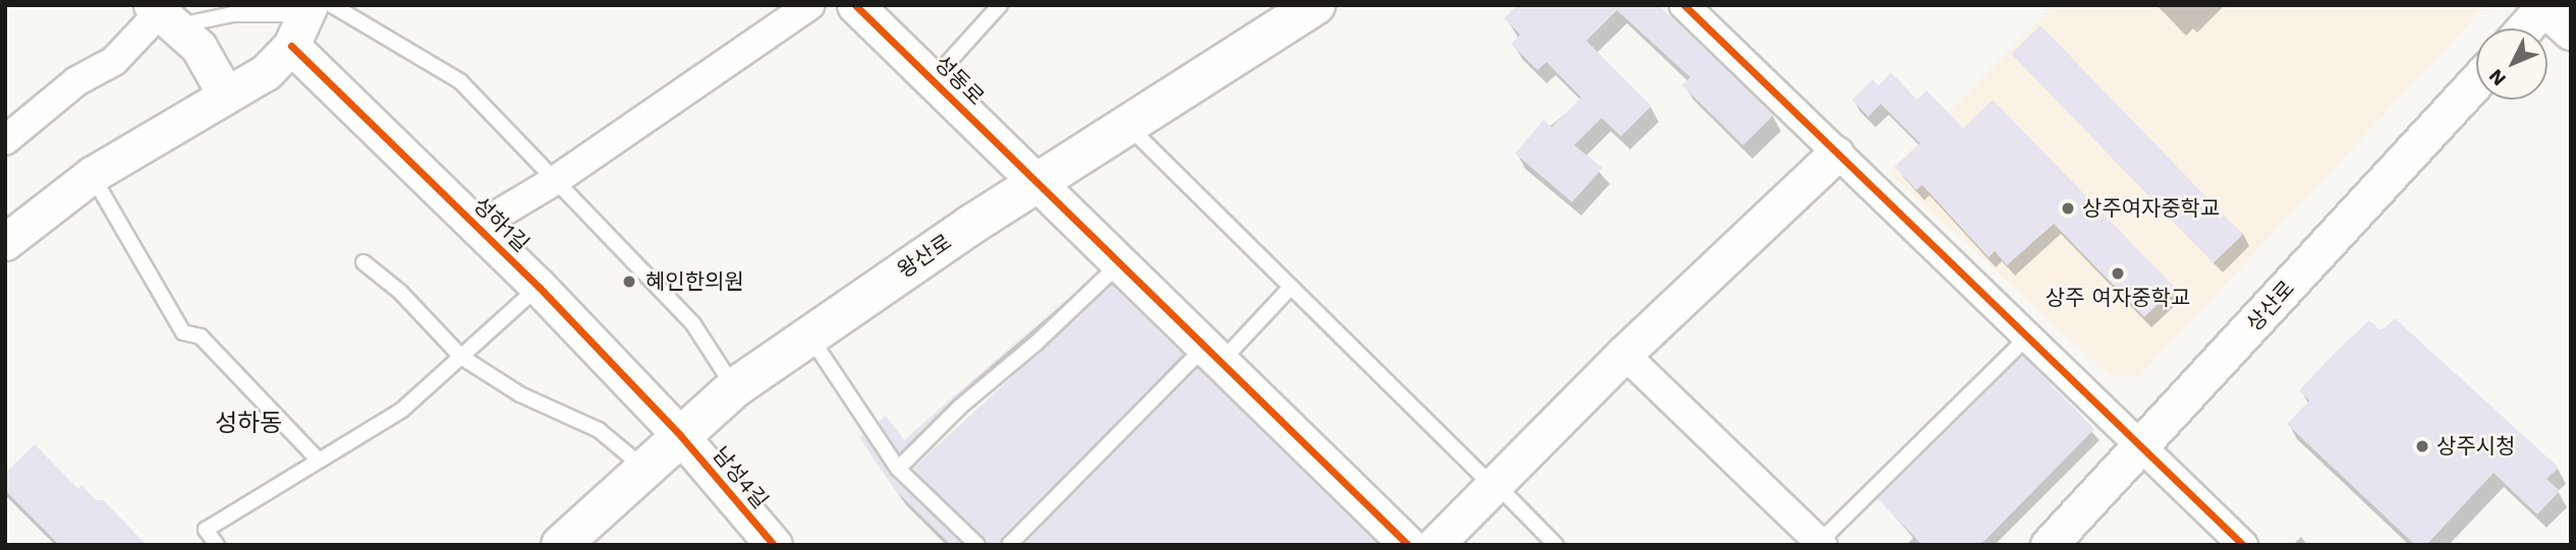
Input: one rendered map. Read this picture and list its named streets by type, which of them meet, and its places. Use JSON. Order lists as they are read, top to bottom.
{
  "streets": {
    "main road": ["왕산로"],
    "street": [
      "성동로",
      "성하1길",
      "상산로",
      "남성4길"
    ]
  },
  "crossings": [
    ["성동로", "왕산로"],
    ["성하1길", "왕산로"],
    ["성하1길", "남성4길"],
    ["왕산로", "남성4길"]
  ],
  "districts": ["성하동"],
  "places": [
    "상주여자중학교",
    "상주 여자중학교",
    "혜인한의원",
    "상주시청"
  ],
  "north": "bottom left"
}
